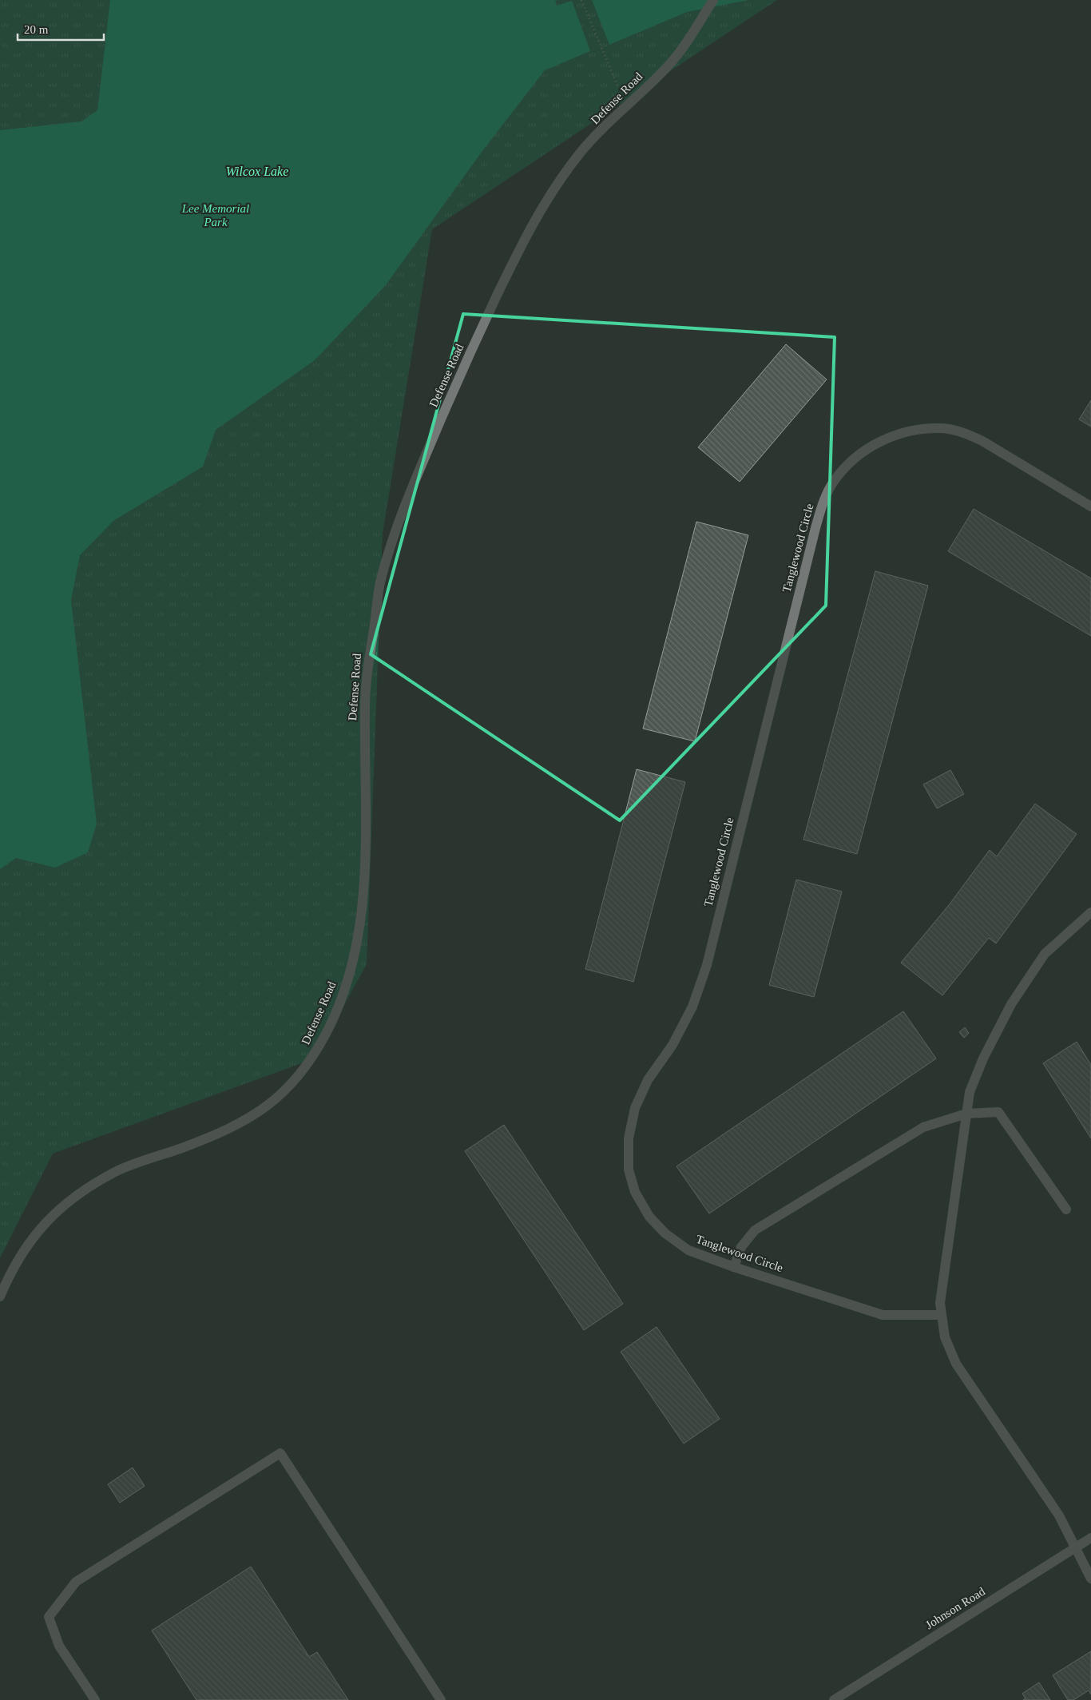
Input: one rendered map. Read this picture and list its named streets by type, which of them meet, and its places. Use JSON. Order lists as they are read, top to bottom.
{
  "streets": {
    "street": ["Defense Road", "Tanglewood Circle", "Johnson Road"]
  },
  "water": ["Wilcox Lake"],
  "parks": ["Lee Memorial Park"],
  "scale_bar": "20 m"
}
